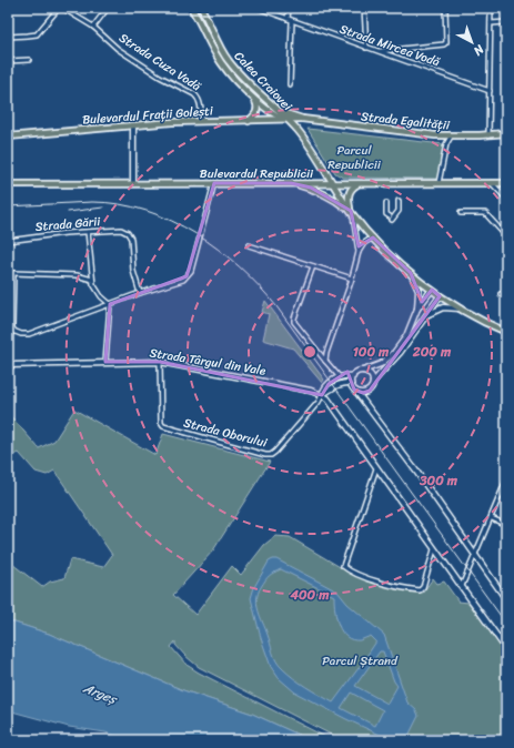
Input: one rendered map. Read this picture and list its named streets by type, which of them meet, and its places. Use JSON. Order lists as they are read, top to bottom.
{
  "streets": {
    "main road": [
      "Calea Craiovei",
      "Bulevardul Frații Golești",
      "Strada Egalității",
      "Bulevardul Republicii",
      "Strada Târgul din Vale"
    ],
    "street": [
      "Strada Mircea Vodă",
      "Strada Cuza Vodă",
      "Strada Gării",
      "Strada Oborului"
    ]
  },
  "crossings": [
    ["Strada Cuza Vodă", "Bulevardul Frații Golești"],
    ["Calea Craiovei", "Bulevardul Frații Golești"],
    ["Calea Craiovei", "Bulevardul Republicii"],
    ["Bulevardul Frații Golești", "Strada Egalității"],
    ["Strada Târgul din Vale", "Strada Oborului"]
  ],
  "water": ["Argeș"],
  "parks": ["Parcul Republicii", "Parcul Ștrand"],
  "north": "bottom right",
  "rings": [
    "100 m",
    "200 m",
    "300 m",
    "400 m"
  ]
}
